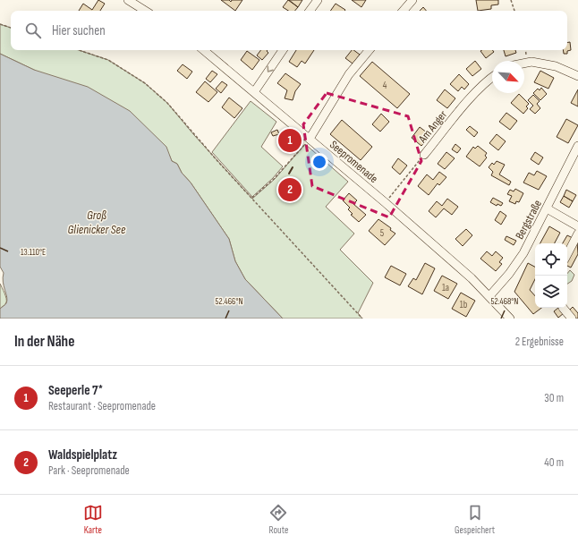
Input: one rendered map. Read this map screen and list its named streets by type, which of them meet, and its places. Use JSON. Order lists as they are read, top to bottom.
{
  "streets": {
    "street": ["Am Anger", "Seepromenade", "Bergstraße"]
  },
  "crossings": [
    ["Seepromenade", "Bergstraße"]
  ],
  "water": ["Groß Glienicker See"],
  "house_numbers": [
    "4",
    "5",
    "1a",
    "1b"
  ],
  "north": "bottom right",
  "page": {
    "search": "Hier suchen",
    "pins": ["1", "2"],
    "heading": ["In der Nähe", "2 Ergebnisse"],
    "list": [
      {
        "mark": "1",
        "name": "Seeperle 7*",
        "note": "Restaurant · Seepromenade",
        "value": "30 m"
      },
      {
        "mark": "2",
        "name": "Waldspielplatz",
        "note": "Park · Seepromenade",
        "value": "40 m"
      }
    ],
    "nav": ["Karte", "Route", "Gespeichert"]
  },
  "coordinates": ["13.110°E", "52.466°N", "52.468°N"]
}
